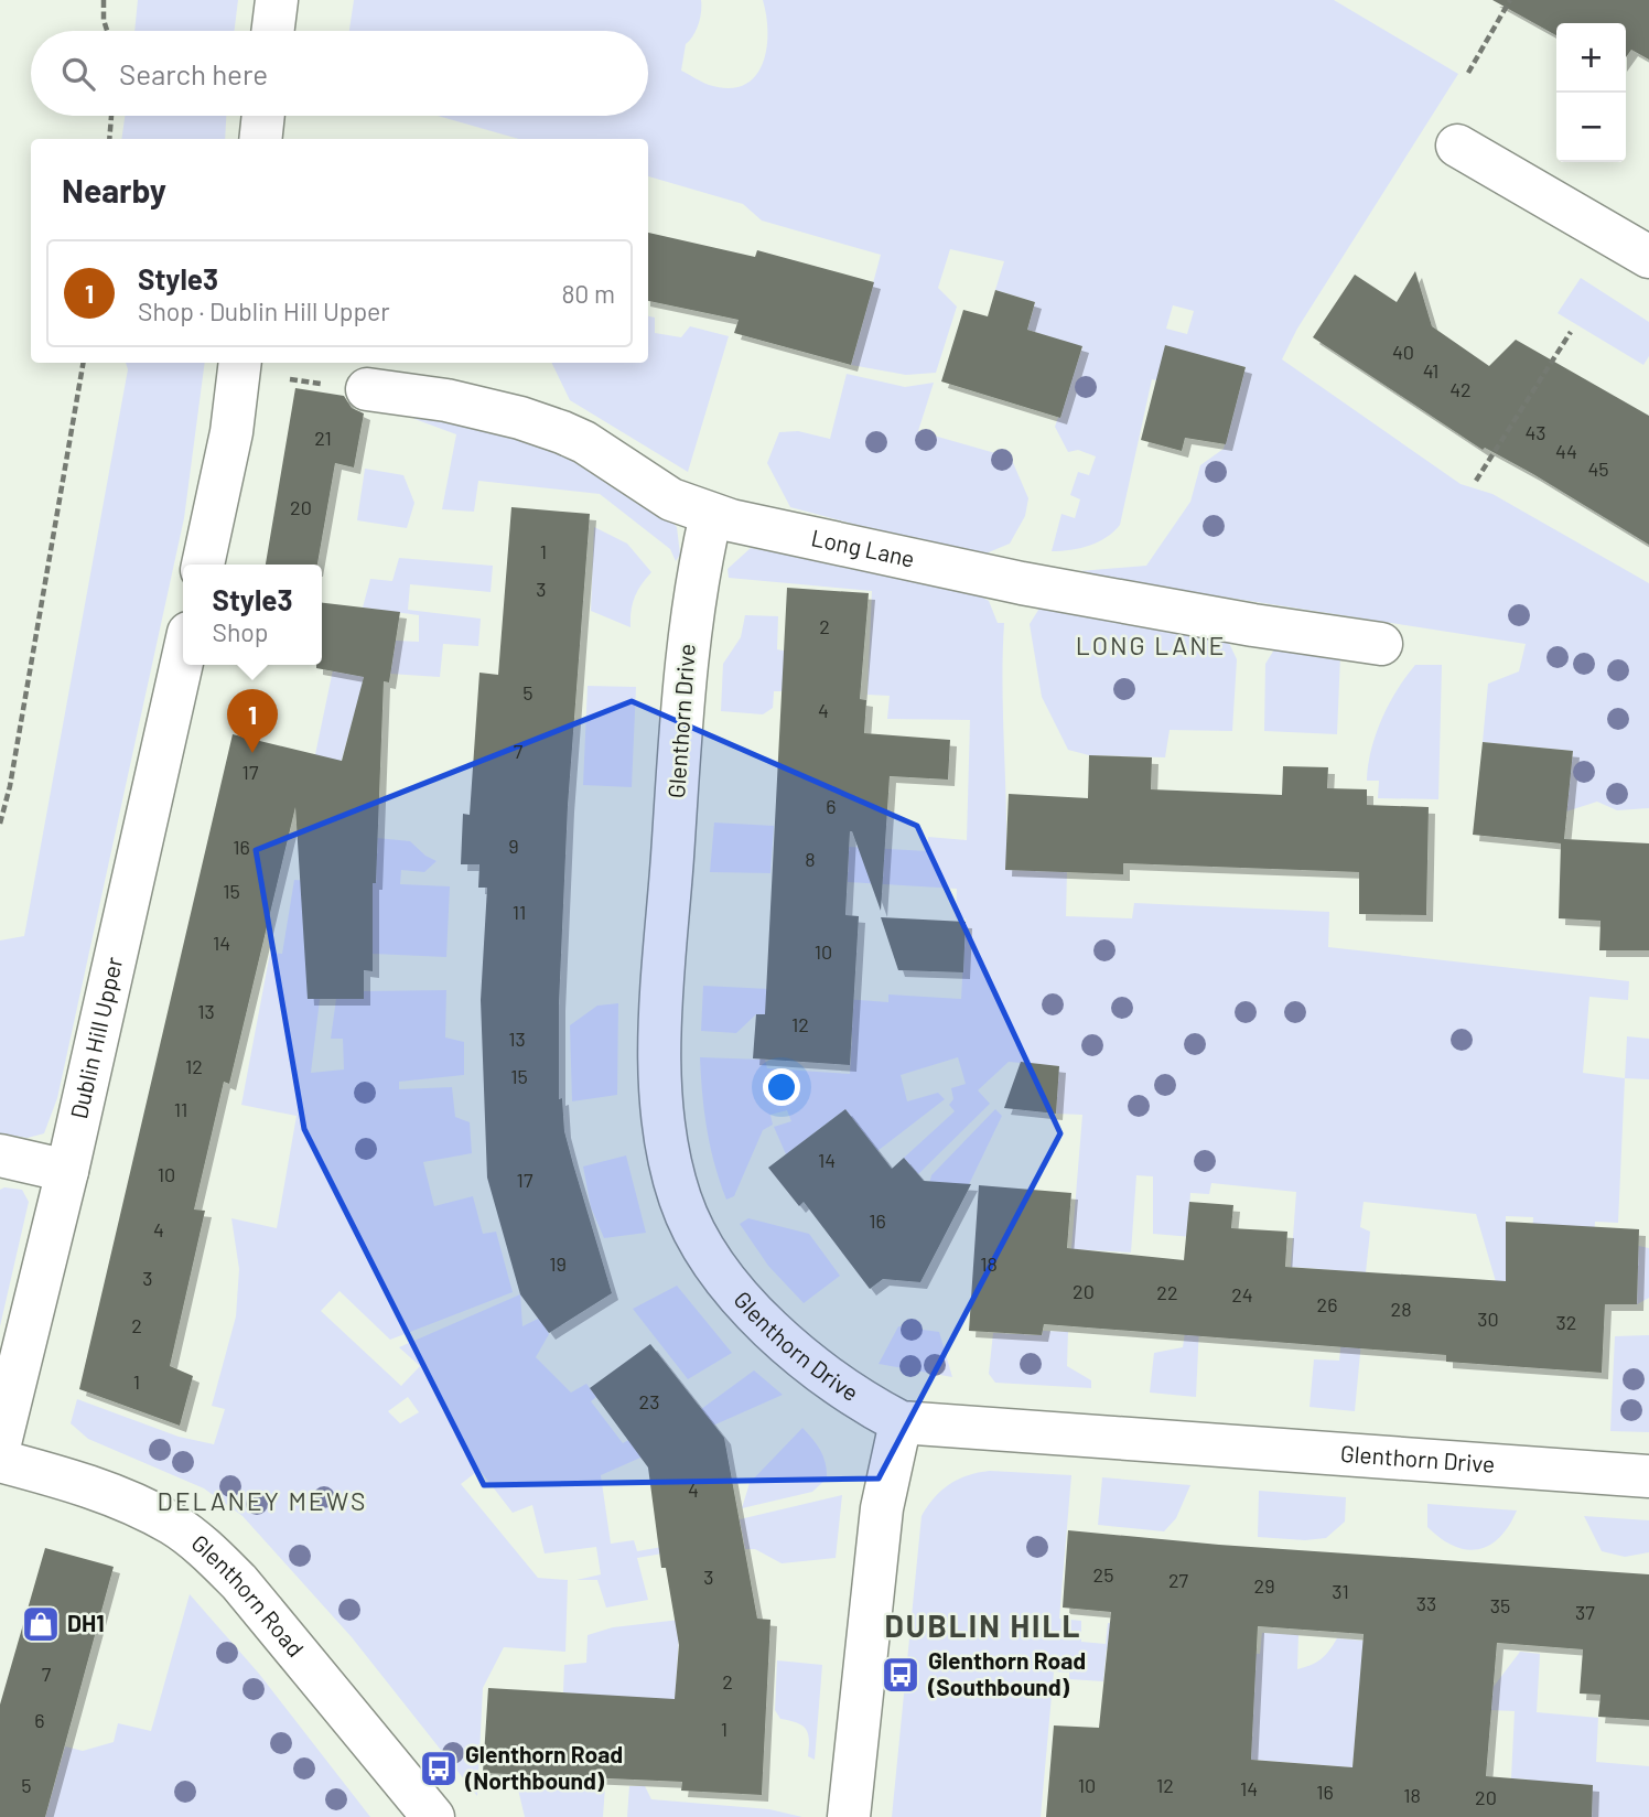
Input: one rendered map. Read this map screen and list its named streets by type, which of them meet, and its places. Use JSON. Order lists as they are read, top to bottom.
{
  "streets": {
    "street": [
      "Long Lane",
      "Glenthorn Drive",
      "Dublin Hill Upper",
      "Glenthorn Road"
    ]
  },
  "crossings": [
    ["Long Lane", "Glenthorn Drive"]
  ],
  "districts": ["LONG LANE", "DELANEY MEWS", "DUBLIN HILL"],
  "places": {
    "shop": ["DH1"],
    "bus stop": ["Glenthorn Road (Southbound)", "Glenthorn Road (Northbound)"]
  },
  "house_numbers": [
    "40",
    "41",
    "42",
    "43",
    "21",
    "44",
    "45",
    "20",
    "1",
    "3",
    "2",
    "5",
    "4",
    "7",
    "17",
    "6",
    "9",
    "16",
    "8",
    "15",
    "11",
    "14",
    "10",
    "13",
    "12",
    "13",
    "12",
    "15",
    "11",
    "14",
    "10",
    "17",
    "16",
    "4",
    "19",
    "18",
    "3",
    "20",
    "22",
    "24",
    "26",
    "28",
    "30",
    "32",
    "2",
    "1",
    "23",
    "4",
    "25",
    "3",
    "27",
    "29",
    "31",
    "33",
    "35",
    "37",
    "7",
    "2",
    "6",
    "1",
    "5",
    "10",
    "12",
    "14",
    "16",
    "18",
    "20"
  ],
  "page": {
    "map_buttons": ["+", "−"],
    "search": "Search here",
    "heading": "Nearby",
    "list": [
      {
        "mark": "1",
        "name": "Style3",
        "note": "Shop · Dublin Hill Upper",
        "value": "80 m"
      }
    ],
    "popup": ["Style3", "Shop"],
    "pins": "1"
  }
}
